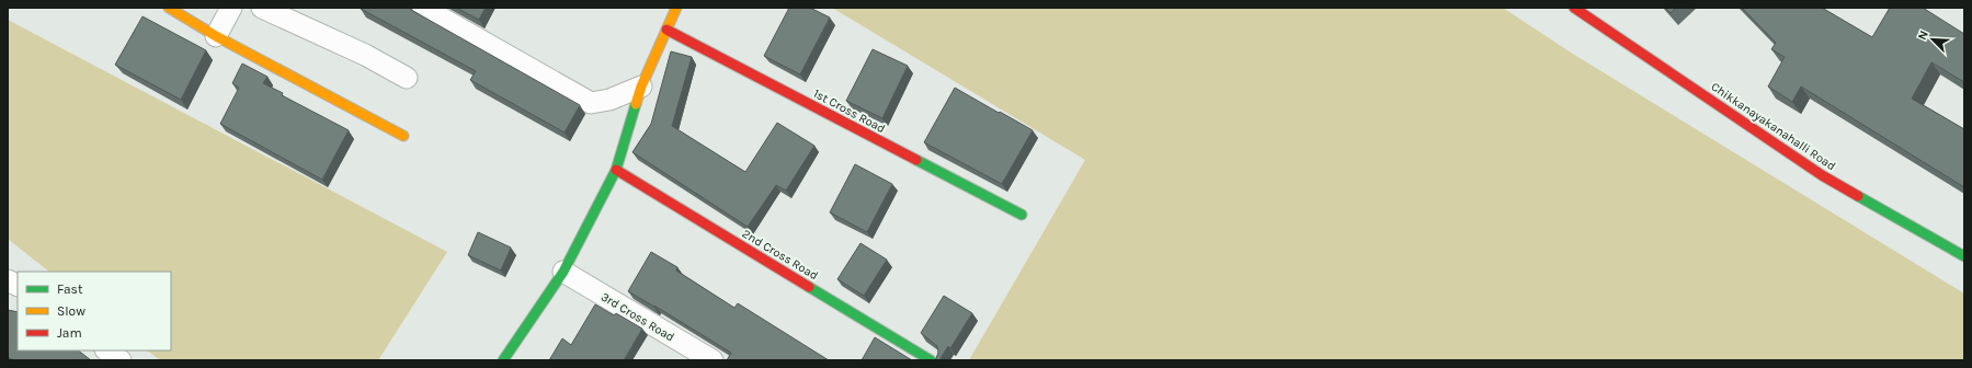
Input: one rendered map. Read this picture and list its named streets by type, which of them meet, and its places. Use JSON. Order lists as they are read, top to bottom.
{
  "streets": {
    "street": [
      "1st Cross Road",
      "Chikkanayakanahalli Road",
      "2nd Cross Road",
      "3rd Cross Road"
    ]
  },
  "legend": ["Fast", "Slow", "Jam"],
  "north": "top left"
}
